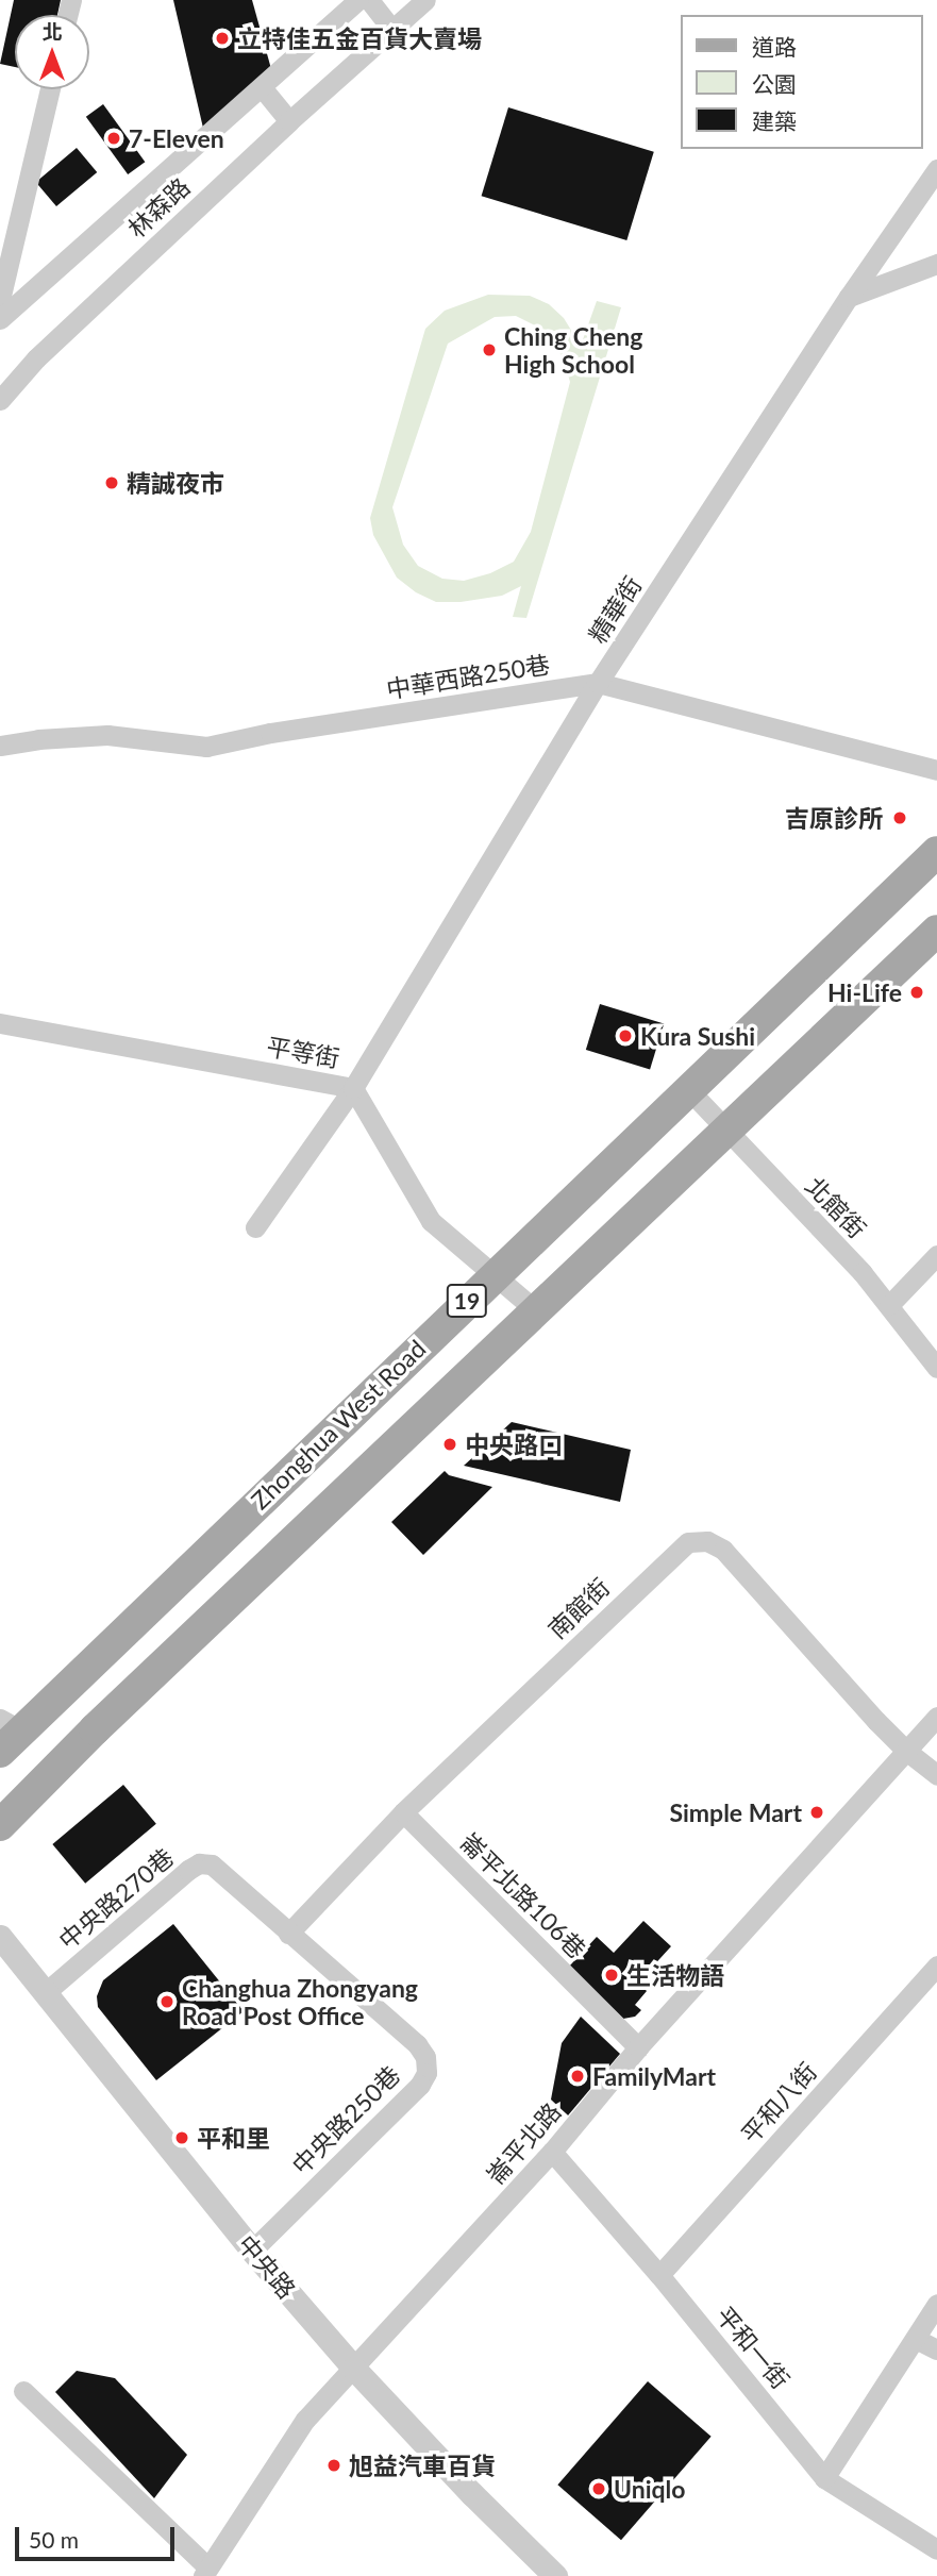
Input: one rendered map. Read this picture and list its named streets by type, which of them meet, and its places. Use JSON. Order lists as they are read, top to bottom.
{
  "streets": {
    "main road": ["19", "Zhonghua West Road"],
    "street": [
      "林森路",
      "精華街",
      "中華西路250巷",
      "平等街",
      "北館街",
      "南館街",
      "崙平北路106巷",
      "中央路270巷",
      "平和八街",
      "中央路250巷",
      "崙平北路",
      "中央路",
      "平和一街"
    ]
  },
  "crossings": [
    ["精華街", "中華西路250巷"],
    ["精華街", "平等街"],
    ["平等街", "19"],
    ["平等街", "Zhonghua West Road"],
    ["北館街", "19"],
    ["北館街", "Zhonghua West Road"],
    ["南館街", "崙平北路106巷"],
    ["南館街", "中央路270巷"],
    ["南館街", "中央路250巷"],
    ["南館街", "崙平北路"],
    ["崙平北路106巷", "崙平北路"],
    ["中央路270巷", "中央路250巷"],
    ["中央路270巷", "中央路"],
    ["平和八街", "平和一街"],
    ["中央路250巷", "中央路"],
    ["崙平北路", "中央路"],
    ["崙平北路", "平和一街"]
  ],
  "places": [
    "立特佳五金百貨大賣場",
    "7-Eleven",
    "Ching Cheng High School",
    "精誠夜市",
    "吉原診所",
    "Hi-Life",
    "Kura Sushi",
    "中央路口",
    "Simple Mart",
    "生活物語",
    "Changhua Zhongyang Road Post Office",
    "FamilyMart",
    "平和里",
    "旭益汽車百貨",
    "Uniqlo"
  ],
  "legend": ["道路", "公園", "建築"],
  "scale_bar": "50 m",
  "north": "top"
}
